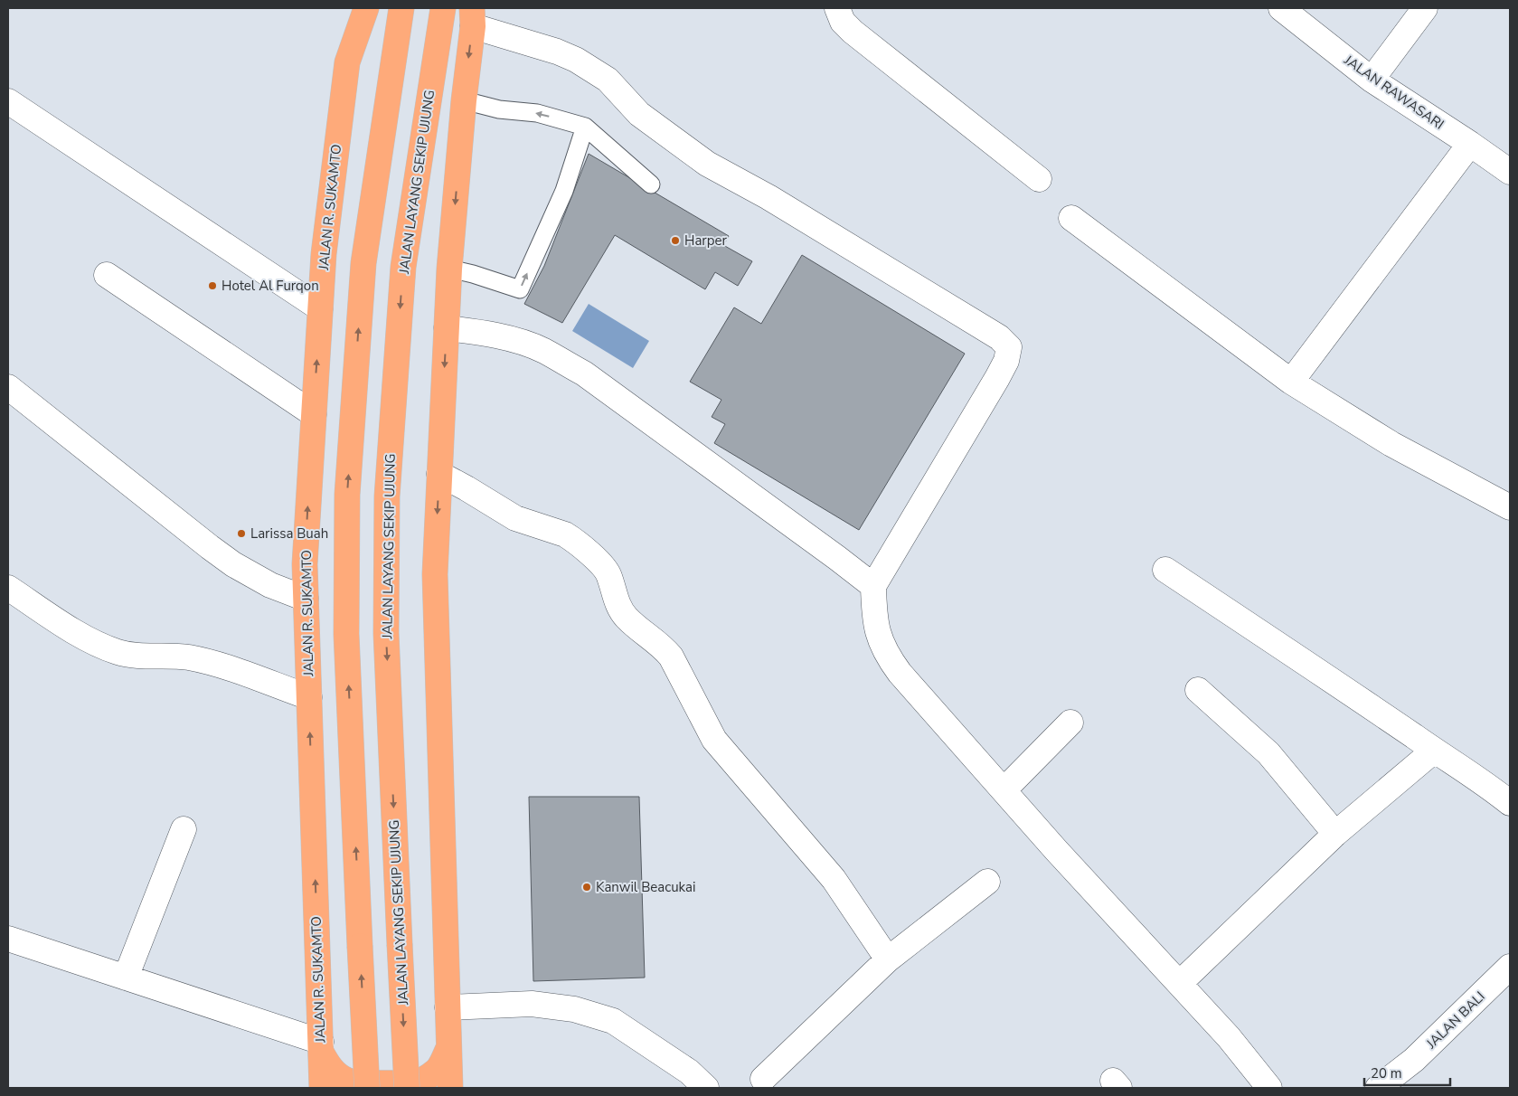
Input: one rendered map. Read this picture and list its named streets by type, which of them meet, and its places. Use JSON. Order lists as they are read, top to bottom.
{
  "streets": {
    "highway": ["JALAN LAYANG SEKIP UJUNG", "JALAN R. SUKAMTO"],
    "street": ["JALAN RAWASARI", "JALAN BALI"]
  },
  "places": [
    "Harper",
    "Hotel Al Furqon",
    "Larissa Buah",
    "Kanwil Beacukai"
  ],
  "scale_bar": "20 m"
}
